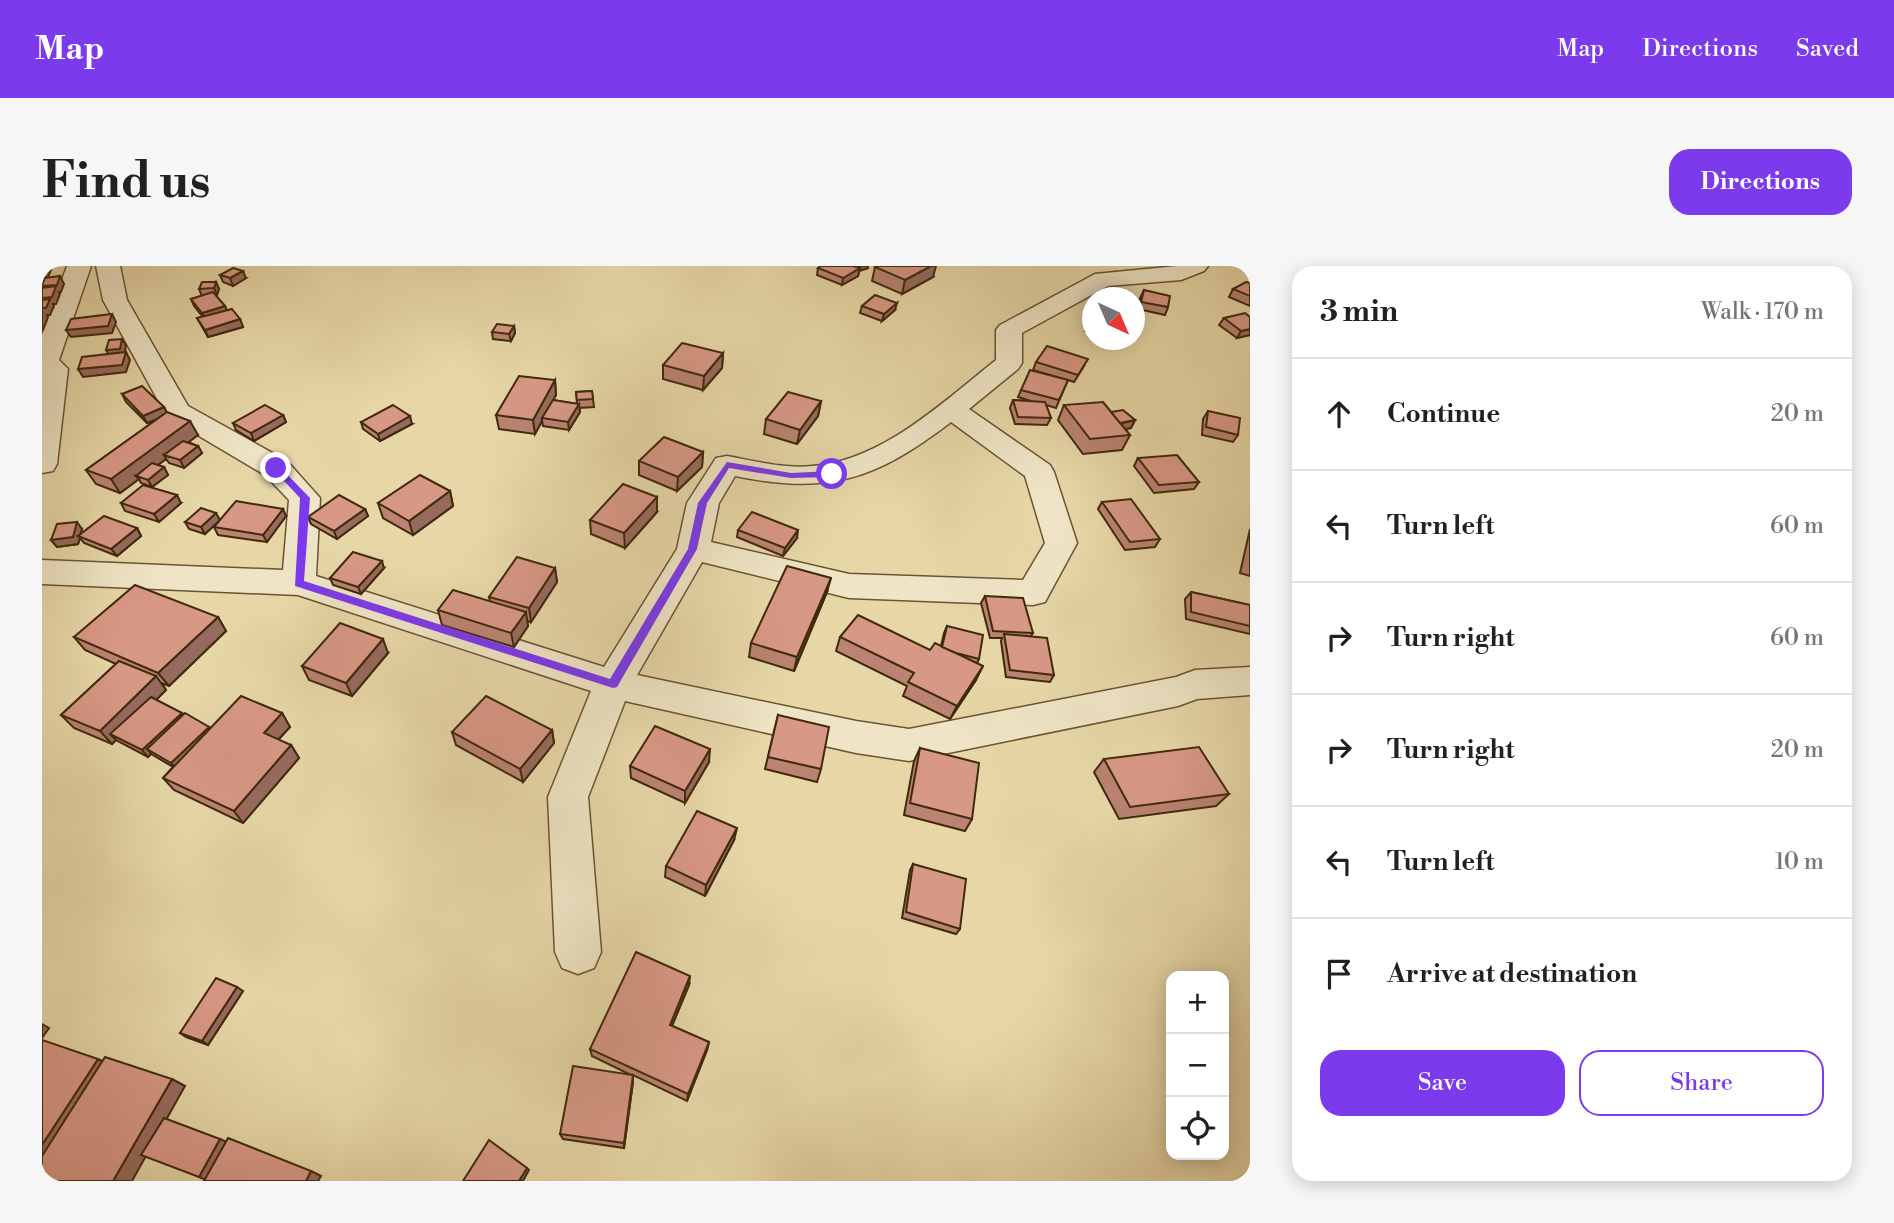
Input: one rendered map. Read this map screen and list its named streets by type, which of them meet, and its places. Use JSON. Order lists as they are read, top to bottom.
{
  "north": "bottom right",
  "page": {
    "header": "Map",
    "nav": ["Map", "Directions", "Saved"],
    "buttons": [
      "Directions",
      ["Save", "Share"]
    ],
    "title": "Find us",
    "heading": ["3 min", "Walk · 170 m"],
    "list": [
      ["Continue", "20 m"],
      ["Turn left", "60 m"],
      ["Turn right", "60 m"],
      ["Turn right", "20 m"],
      ["Turn left", "10 m"],
      "Arrive at destination"
    ],
    "map_buttons": ["+", "−"]
  }
}
